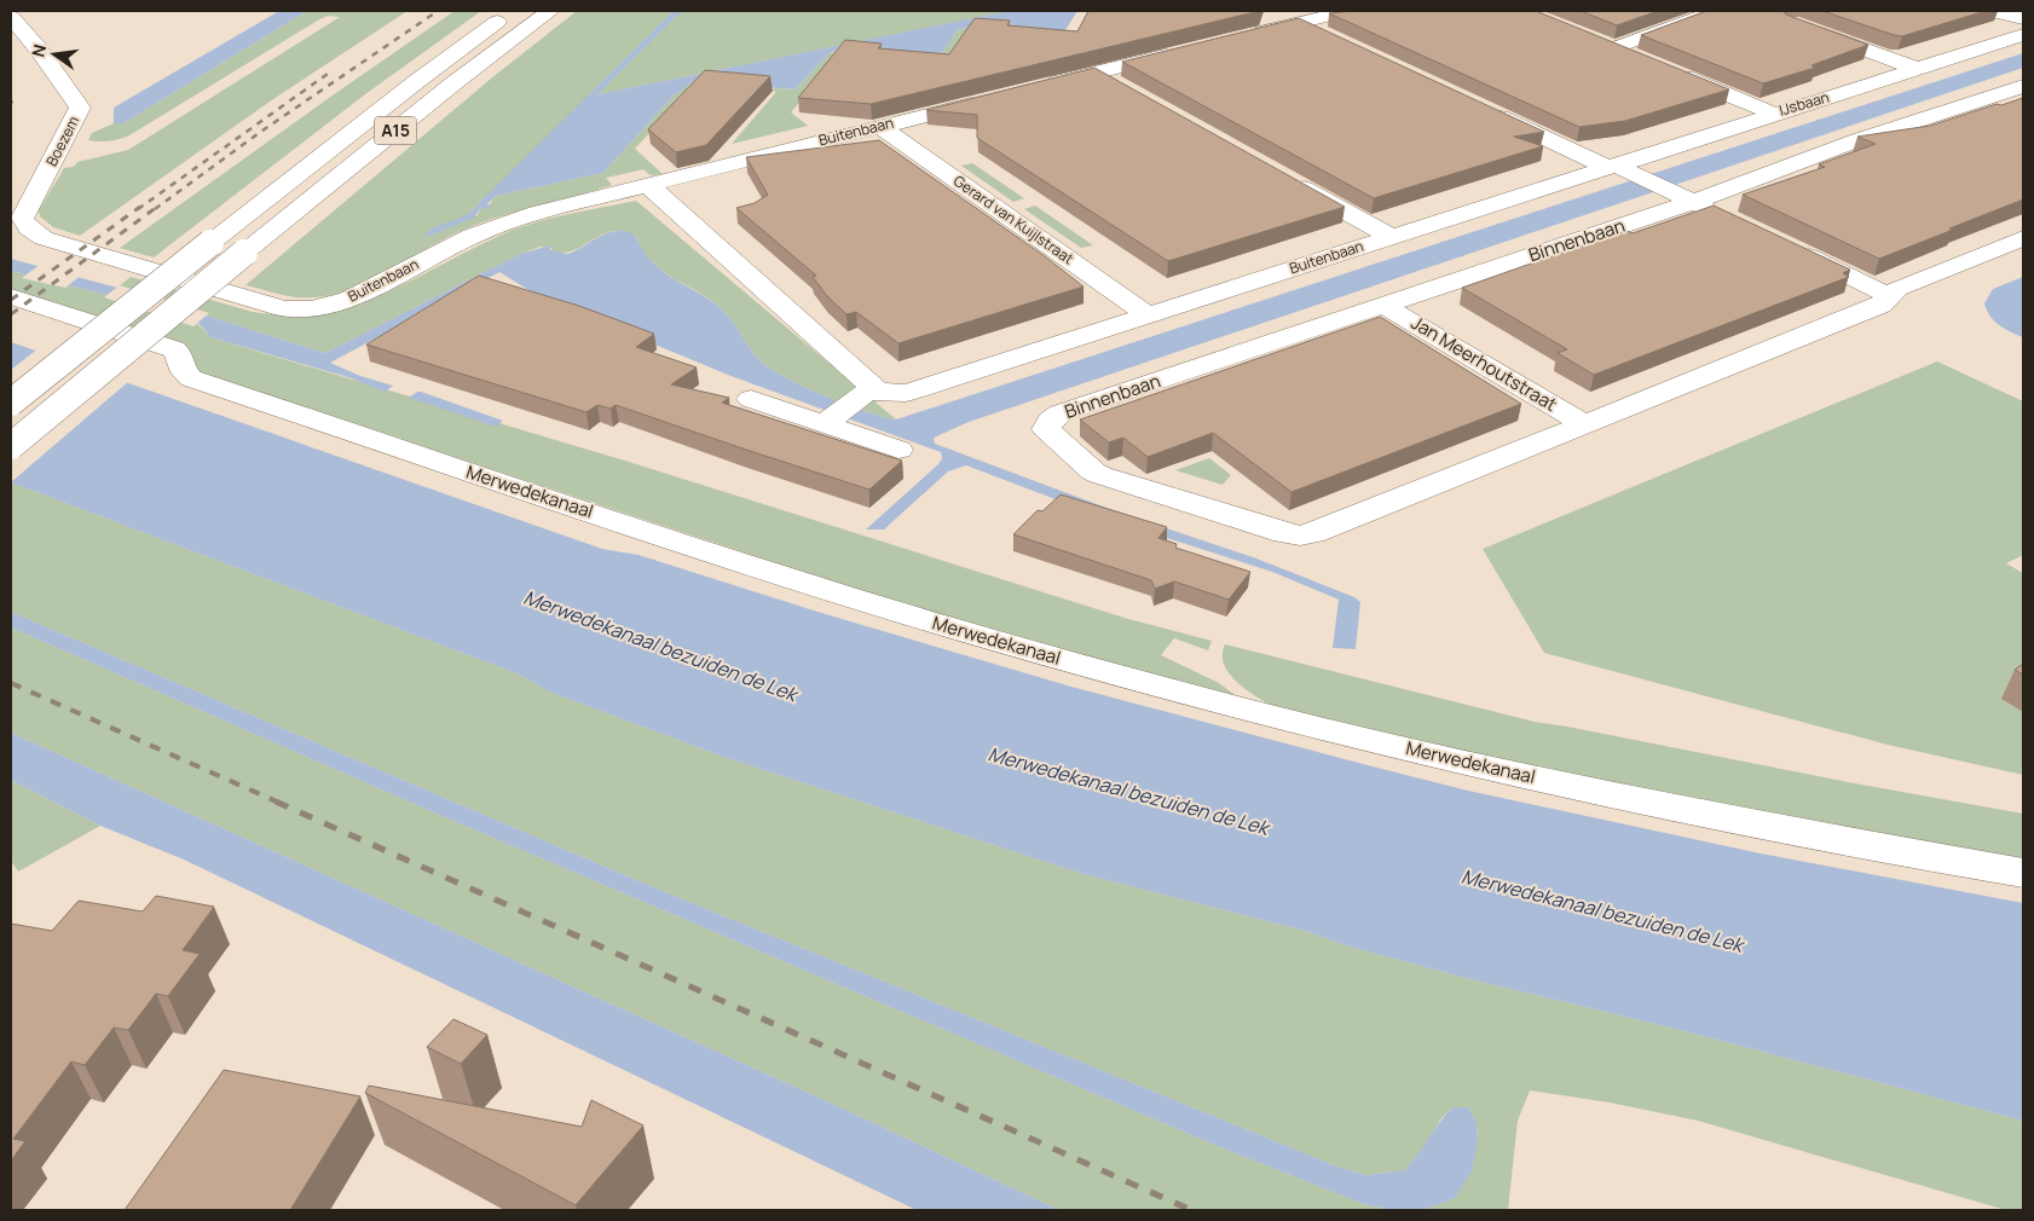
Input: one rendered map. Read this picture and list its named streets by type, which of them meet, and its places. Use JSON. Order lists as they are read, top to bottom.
{
  "streets": {
    "main road": [
      "IJsbaan",
      "A15",
      "Buitenbaan",
      "Boezem",
      "Gerard van Kuijlstraat",
      "Binnenbaan",
      "Jan Meerhoutstraat",
      "Merwedekanaal"
    ]
  },
  "crossings": [
    ["IJsbaan", "Buitenbaan"],
    ["Buitenbaan", "Boezem"],
    ["Buitenbaan", "Gerard van Kuijlstraat"],
    ["Binnenbaan", "Jan Meerhoutstraat"]
  ],
  "water": ["Merwedekanaal bezuiden de Lek"],
  "north": "left"
}
